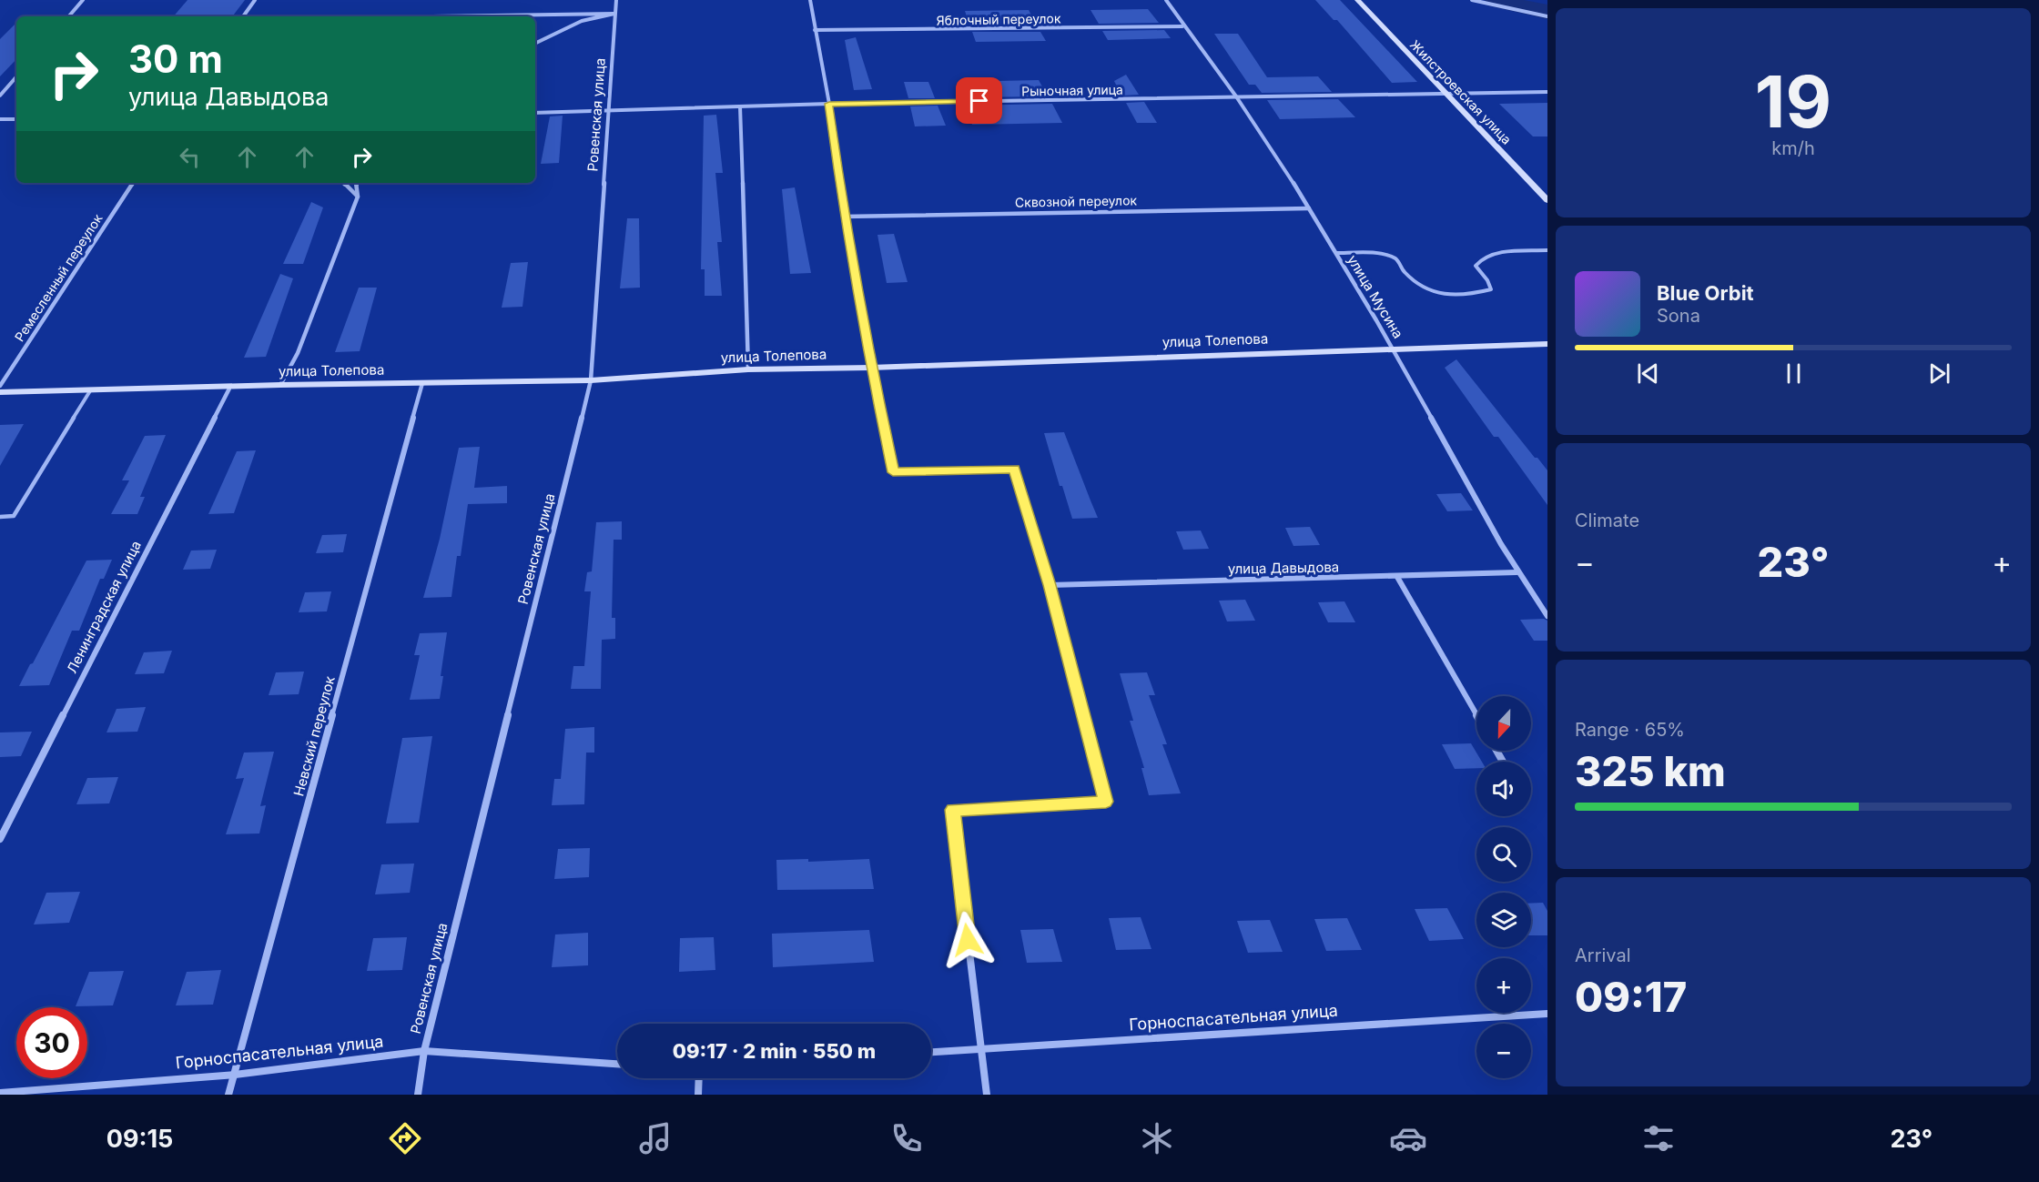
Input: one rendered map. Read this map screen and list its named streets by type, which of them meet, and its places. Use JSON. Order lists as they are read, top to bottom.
{
  "streets": {
    "street": [
      "Яблочный переулок",
      "Рыночная улица",
      "Жилстроевская улица",
      "Ровенская улица",
      "Сквозной переулок",
      "Ремесленный переулок",
      "улица Мусина",
      "улица Толепова",
      "улица Давыдова",
      "Ленинградская улица",
      "Невский переулок",
      "Горноспасательная улица"
    ]
  },
  "crossings": [
    ["Яблочный переулок", "улица Мусина"],
    ["Рыночная улица", "Жилстроевская улица"],
    ["Рыночная улица", "Ровенская улица"],
    ["Рыночная улица", "улица Мусина"],
    ["Ровенская улица", "улица Толепова"],
    ["Ровенская улица", "Горноспасательная улица"],
    ["Сквозной переулок", "улица Мусина"],
    ["улица Мусина", "улица Толепова"],
    ["улица Мусина", "улица Давыдова"],
    ["улица Толепова", "Ленинградская улица"],
    ["улица Толепова", "Невский переулок"],
    ["Невский переулок", "Горноспасательная улица"]
  ],
  "north": "bottom",
  "page": {
    "tile": [
      ["19", "km/h"],
      "Climate",
      ["Range · 65%", "325 km"],
      ["Arrival", "09:17"]
    ],
    "turn": ["30 m", "улица Давыдова"],
    "song": ["Blue Orbit", "Sona"],
    "heat": ["−", "23°", "+"],
    "map_buttons": ["+", "−"],
    "limit": "30",
    "trip": "09:17 · 2 min · 550 m",
    "tabs": ["09:15", "23°"]
  }
}
